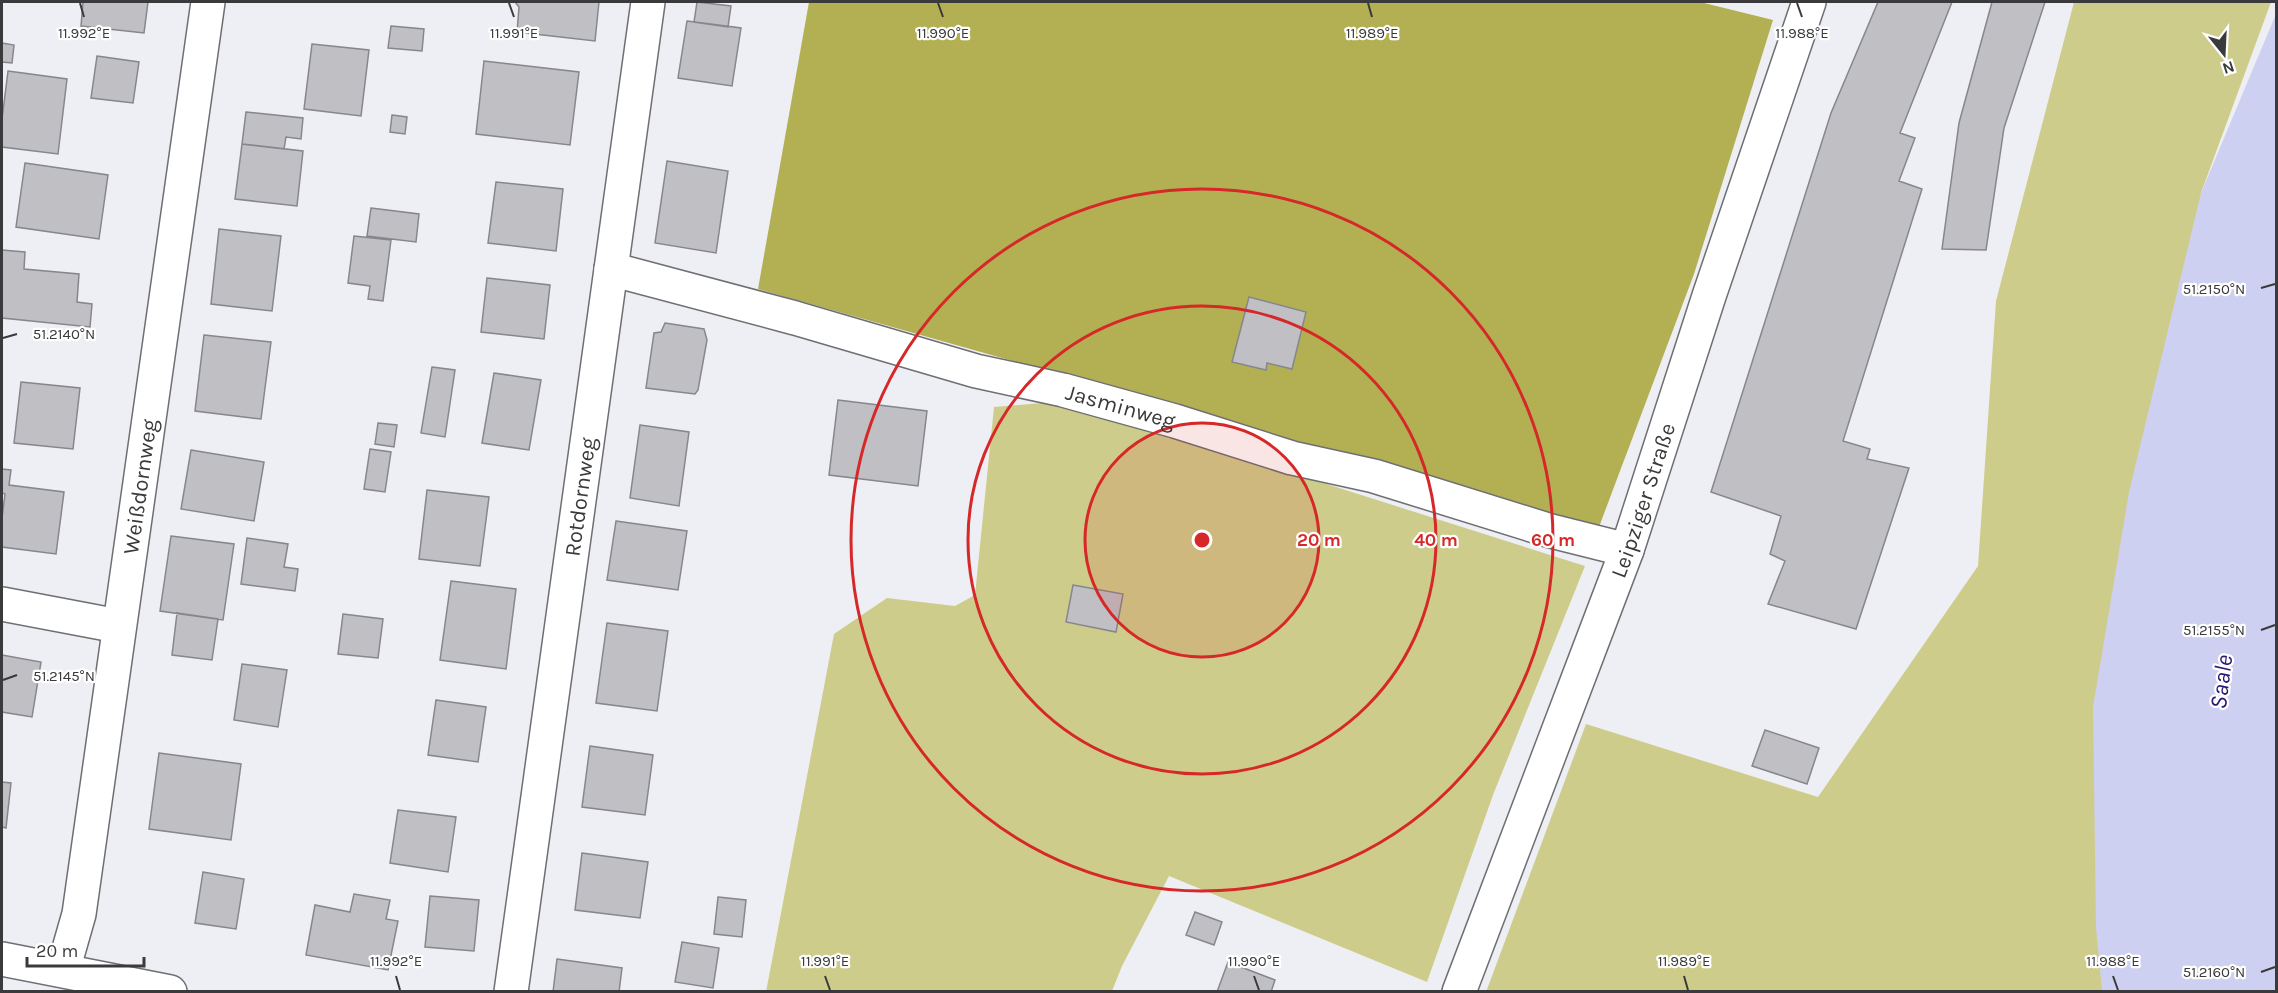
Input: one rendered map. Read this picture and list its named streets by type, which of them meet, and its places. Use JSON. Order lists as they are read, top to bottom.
{
  "streets": {
    "street": [
      "Jasminweg",
      "Weißdornweg",
      "Rotdornweg",
      "Leipziger Straße"
    ]
  },
  "crossings": [
    ["Jasminweg", "Rotdornweg"],
    ["Jasminweg", "Leipziger Straße"]
  ],
  "water": ["Saale"],
  "scale_bar": "20 m",
  "north": "bottom",
  "coordinates": [
    "11.992°E",
    "11.991°E",
    "11.990°E",
    "11.989°E",
    "11.988°E",
    "51.2150°N",
    "51.2140°N",
    "51.2155°N",
    "51.2145°N",
    "51.2160°N"
  ],
  "rings": ["20 m", "40 m", "60 m"]
}
